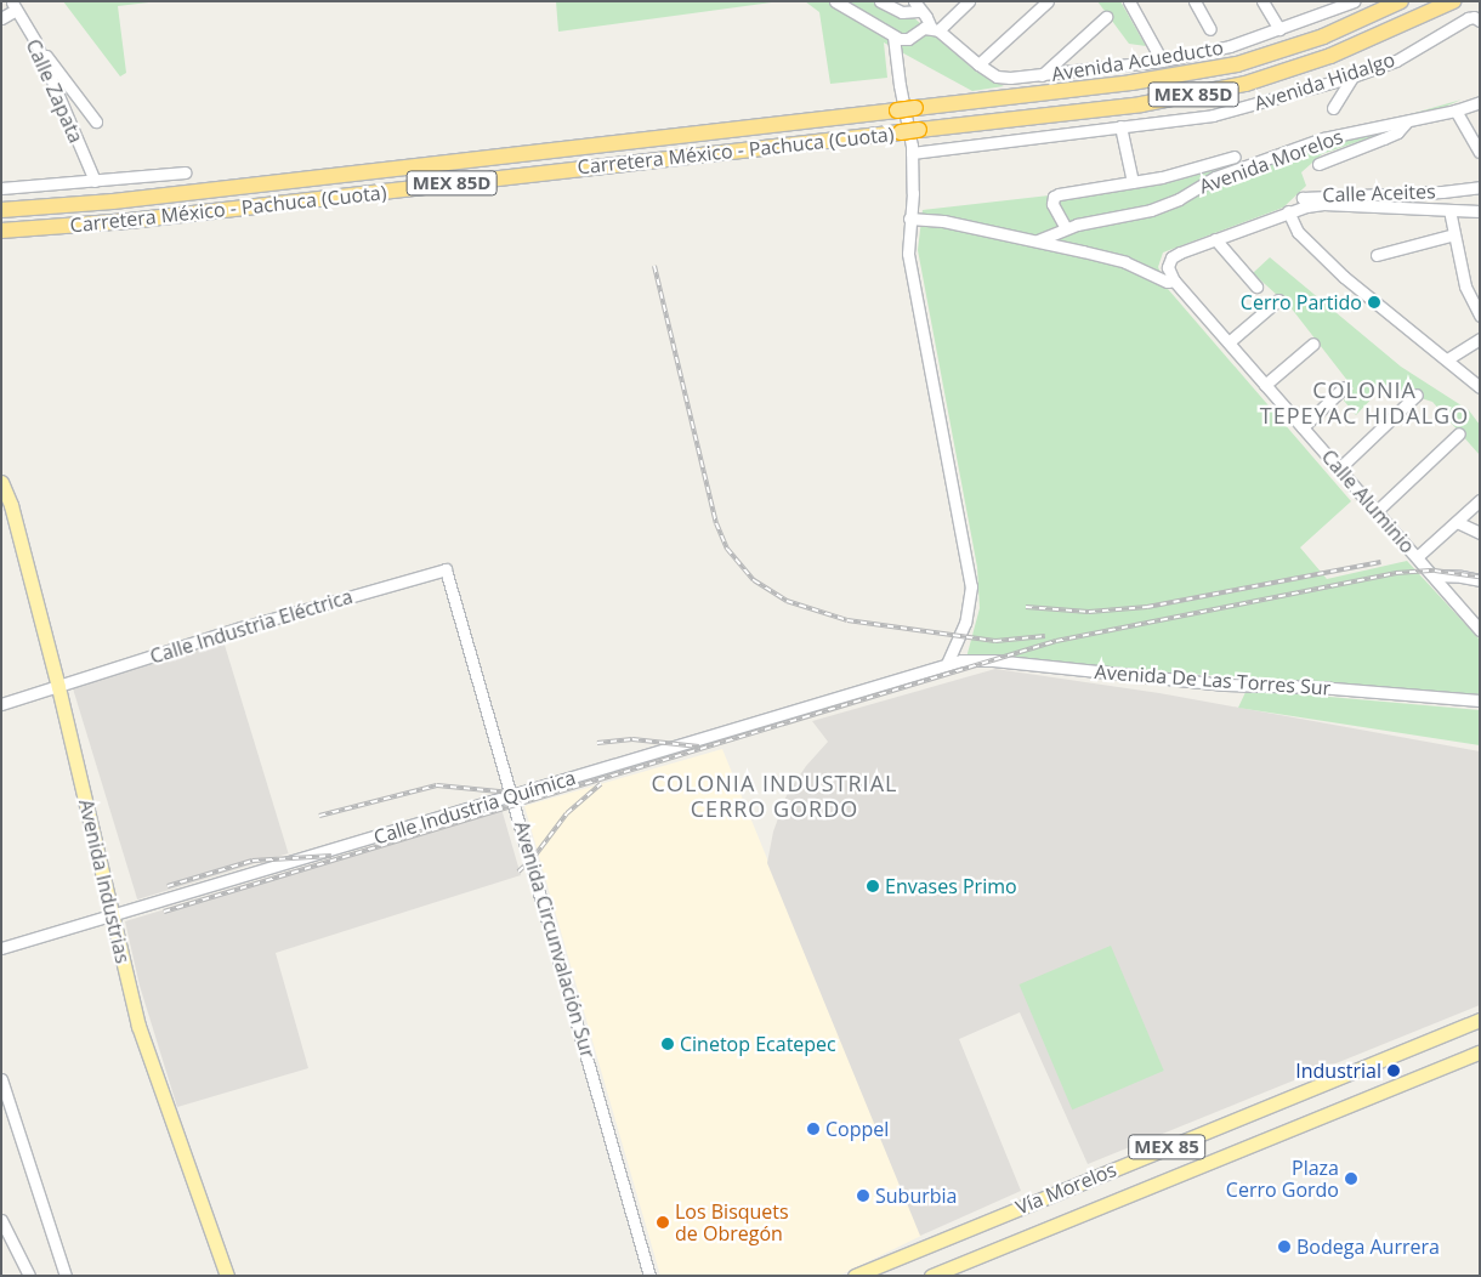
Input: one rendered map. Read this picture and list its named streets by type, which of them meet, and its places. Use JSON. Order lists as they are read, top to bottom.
{
  "streets": {
    "highway": ["MEX 85D", "Carretera México - Pachuca (Cuota)"],
    "main road": ["Avenida Industrias", "MEX 85", "Vía Morelos"],
    "street": [
      "Avenida Acueducto",
      "Avenida Hidalgo",
      "Calle Zapata",
      "Avenida Morelos",
      "Calle Aceites",
      "Calle Aluminio",
      "Calle Industria Eléctrica",
      "Avenida De Las Torres Sur",
      "Calle Industria Química",
      "Avenida Circunvalación Sur"
    ]
  },
  "crossings": [
    ["Calle Industria Eléctrica", "Avenida Industrias"],
    ["Calle Industria Eléctrica", "Avenida Circunvalación Sur"],
    ["Avenida De Las Torres Sur", "Calle Industria Química"],
    ["Calle Industria Química", "Avenida Industrias"],
    ["Calle Industria Química", "Avenida Circunvalación Sur"]
  ],
  "districts": ["COLONIA TEPEYAC HIDALGO", "COLONIA INDUSTRIAL CERRO GORDO"],
  "places": [
    "Cerro Partido",
    "Envases Primo",
    "Cinetop Ecatepec",
    "Industrial",
    "Coppel",
    "Plaza Cerro Gordo",
    "Suburbia",
    "Los Bisquets de Obregón",
    "Bodega Aurrera"
  ]
}
